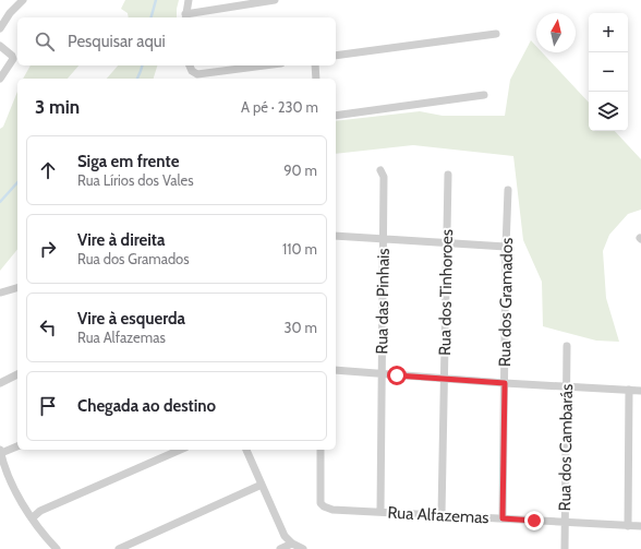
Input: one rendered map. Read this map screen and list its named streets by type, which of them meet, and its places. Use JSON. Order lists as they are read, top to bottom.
{
  "streets": {
    "street": [
      "Rua dos Tinhoroes",
      "Rua das Pinhais",
      "Rua dos Gramados",
      "Rua dos Cambarás",
      "Rua Alfazemas"
    ]
  },
  "crossings": [
    ["Rua dos Tinhoroes", "Rua Alfazemas"],
    ["Rua das Pinhais", "Rua Alfazemas"],
    ["Rua dos Gramados", "Rua Alfazemas"],
    ["Rua dos Cambarás", "Rua Alfazemas"]
  ],
  "north": "top",
  "page": {
    "map_buttons": ["+", "−"],
    "search": "Pesquisar aqui",
    "heading": ["3 min", "A pé · 230 m"],
    "list": [
      ["Siga em frente", "Rua Lírios dos Vales", "90 m"],
      ["Vire à direita", "Rua dos Gramados", "110 m"],
      ["Vire à esquerda", "Rua Alfazemas", "30 m"],
      "Chegada ao destino"
    ]
  }
}
